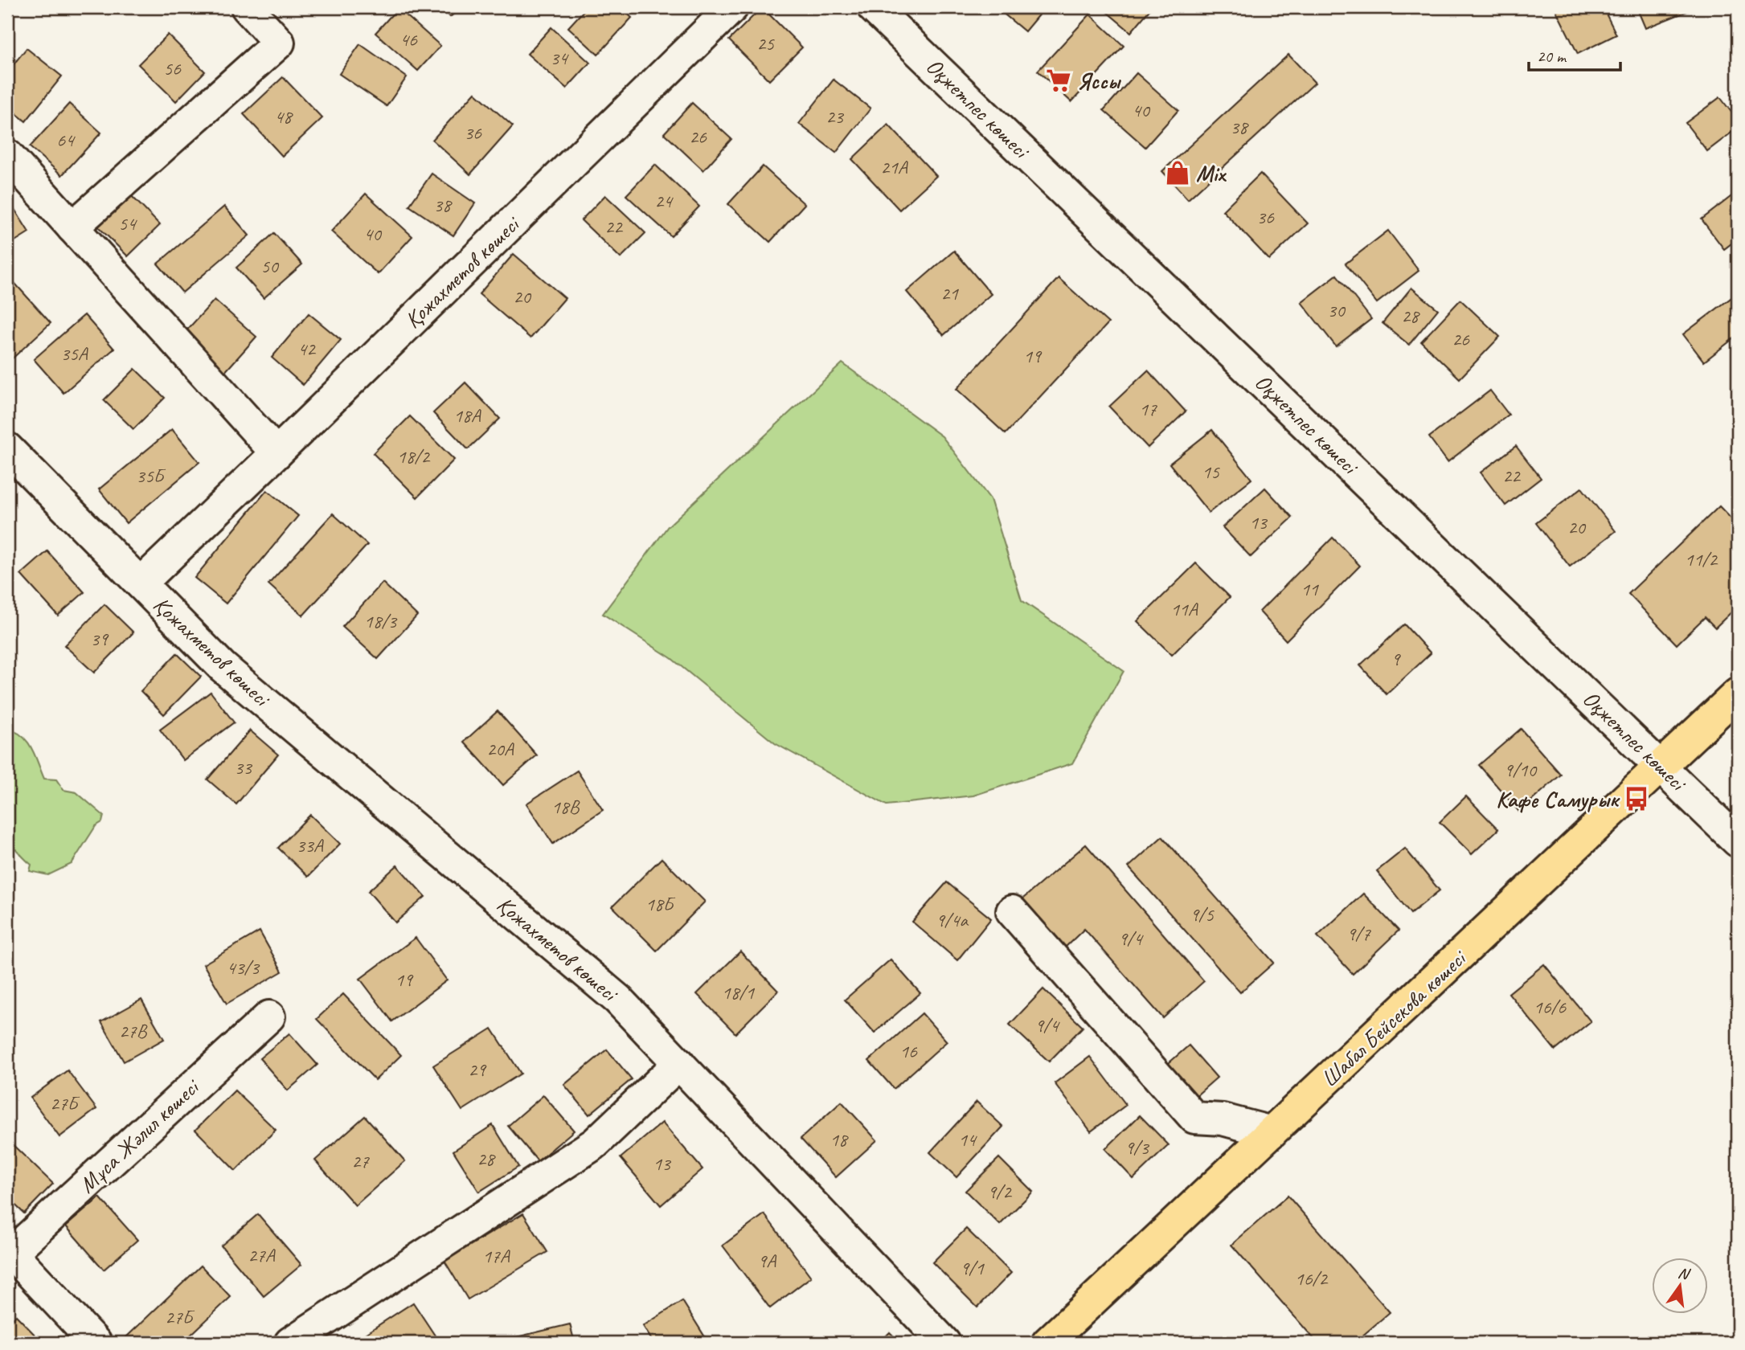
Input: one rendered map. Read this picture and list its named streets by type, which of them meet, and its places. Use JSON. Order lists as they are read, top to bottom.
{
  "streets": {
    "main road": ["Шабал Бейсекова көшесі"],
    "street": ["Оқжетпес көшесі", "Қожахметов көшесі", "Мұса Жәлил көшесі"]
  },
  "crossings": [
    ["Оқжетпес көшесі", "Шабал Бейсекова көшесі"]
  ],
  "places": {
    "supermarket": ["Яссы"],
    "shop": ["Mix"],
    "bus stop": ["Кафе Самурык"]
  },
  "house_numbers": [
    "46",
    "25",
    "34",
    "56",
    "40",
    "48",
    "23",
    "38",
    "36",
    "26",
    "64",
    "21А",
    "24",
    "38",
    "36",
    "54",
    "22",
    "40",
    "50",
    "21",
    "20",
    "30",
    "28",
    "26",
    "42",
    "35А",
    "19",
    "17",
    "18А",
    "18/2",
    "15",
    "35Б",
    "22",
    "13",
    "20",
    "11/2",
    "11",
    "11А",
    "18/3",
    "39",
    "9",
    "20А",
    "33",
    "9/10",
    "18В",
    "33А",
    "18Б",
    "9/5",
    "9/4а",
    "9/7",
    "9/4",
    "43/3",
    "19",
    "18/1",
    "16/6",
    "9/4",
    "27В",
    "16",
    "29",
    "27Б",
    "18",
    "14",
    "9/3",
    "28",
    "27",
    "13",
    "9/2",
    "27А",
    "17А",
    "9А",
    "9/1",
    "16/2",
    "27Б"
  ],
  "scale_bar": "20 m",
  "north": "top"
}
